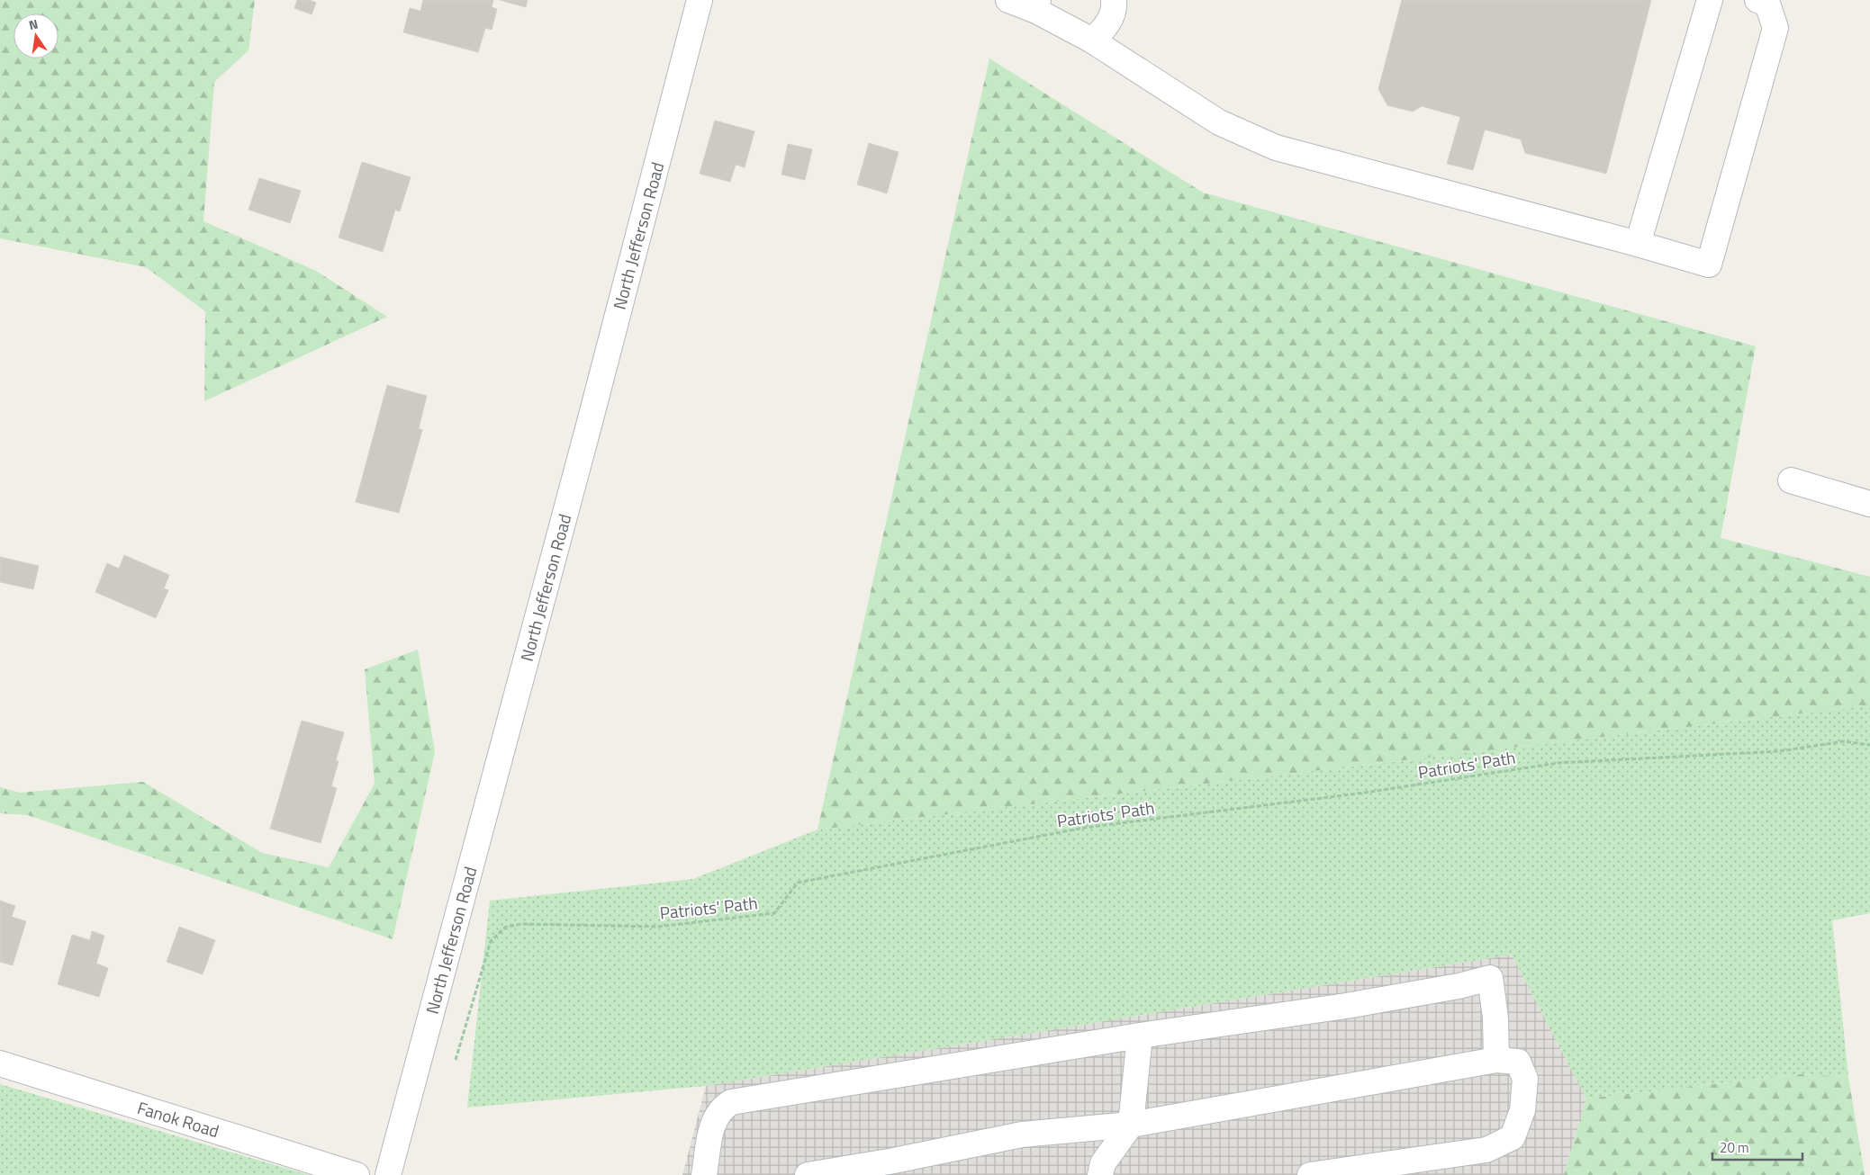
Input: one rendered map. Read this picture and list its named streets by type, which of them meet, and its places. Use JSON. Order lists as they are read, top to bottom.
{
  "streets": {
    "street": ["North Jefferson Road", "Fanok Road"],
    "path": ["Patriots' Path"]
  },
  "scale_bar": "20 m",
  "north": "top"
}
